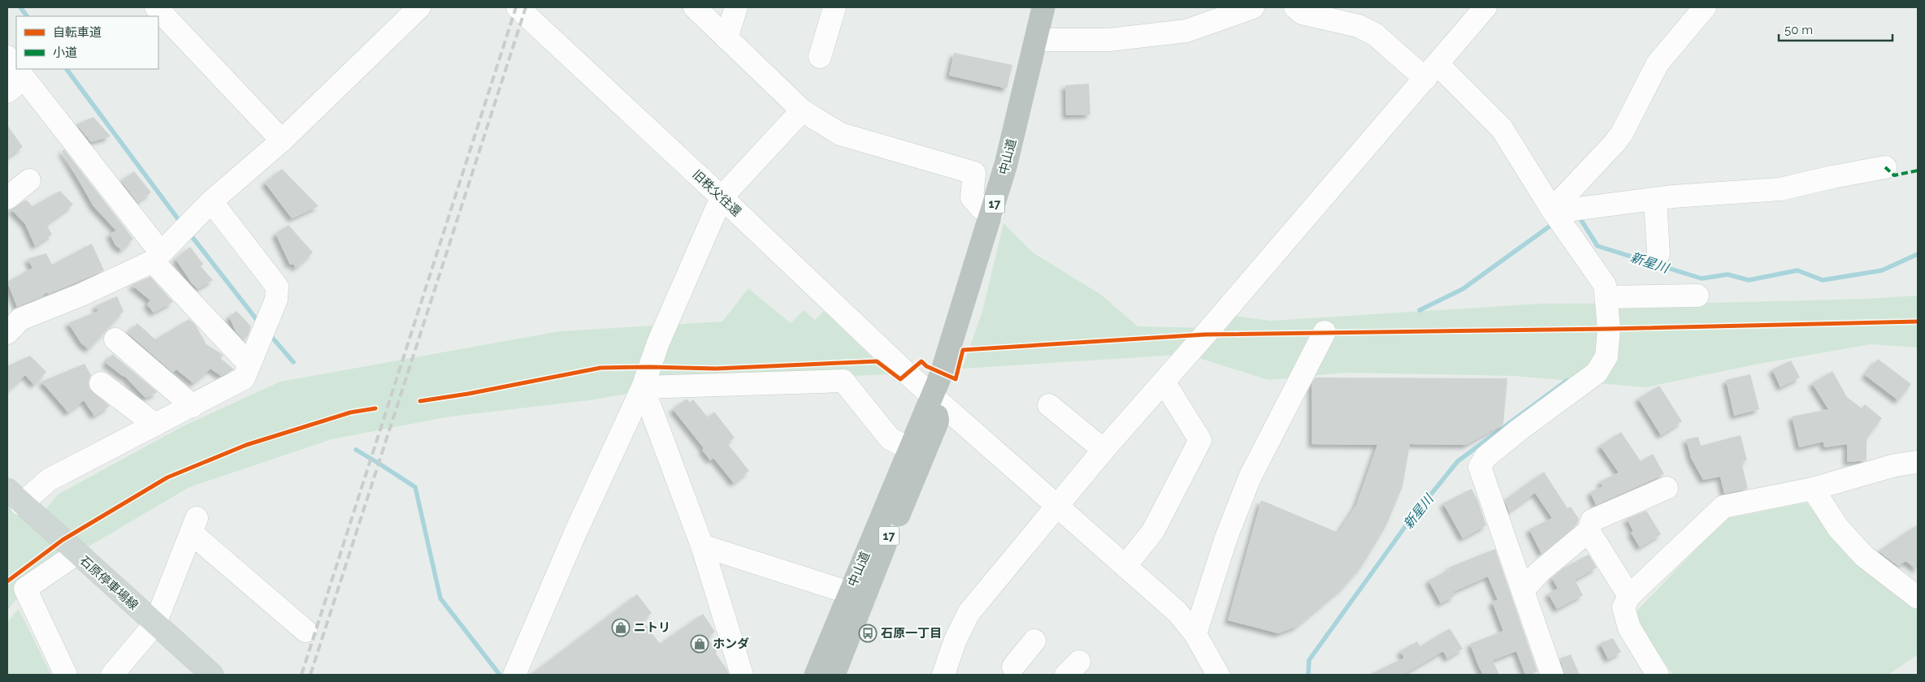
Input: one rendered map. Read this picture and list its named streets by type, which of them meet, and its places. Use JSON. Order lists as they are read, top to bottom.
{
  "streets": {
    "highway": ["中山道", "17"],
    "main road": ["石原停車場線"],
    "street": ["旧秩父往還"]
  },
  "crossings": [
    ["中山道", "旧秩父往還"]
  ],
  "water": ["新星川"],
  "places": {
    "shop": ["ニトリ", "ホンダ"],
    "bus stop": ["石原一丁目"]
  },
  "legend": ["自転車道", "小道"],
  "scale_bar": "50 m"
}
